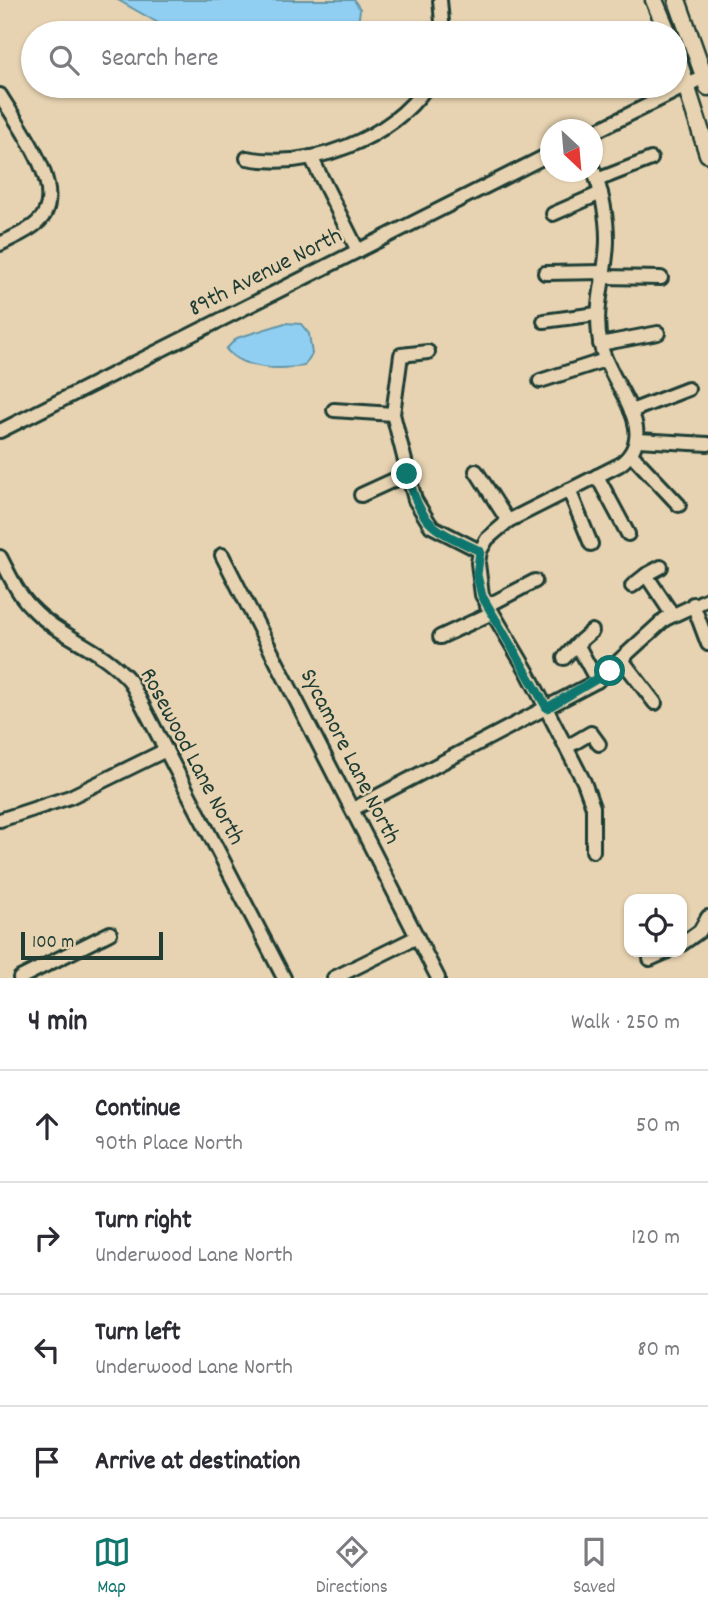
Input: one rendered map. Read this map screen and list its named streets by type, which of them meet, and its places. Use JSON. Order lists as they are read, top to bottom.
{
  "streets": {
    "street": ["89th Avenue North", "Rosewood Lane North", "Sycamore Lane North"]
  },
  "scale_bar": "100 m",
  "north": "bottom right",
  "page": {
    "search": "Search here",
    "scale": "100 m",
    "heading": ["4 min", "Walk · 250 m"],
    "list": [
      ["Continue", "90th Place North", "50 m"],
      ["Turn right", "Underwood Lane North", "120 m"],
      ["Turn left", "Underwood Lane North", "80 m"],
      "Arrive at destination"
    ],
    "nav": ["Map", "Directions", "Saved"]
  }
}
